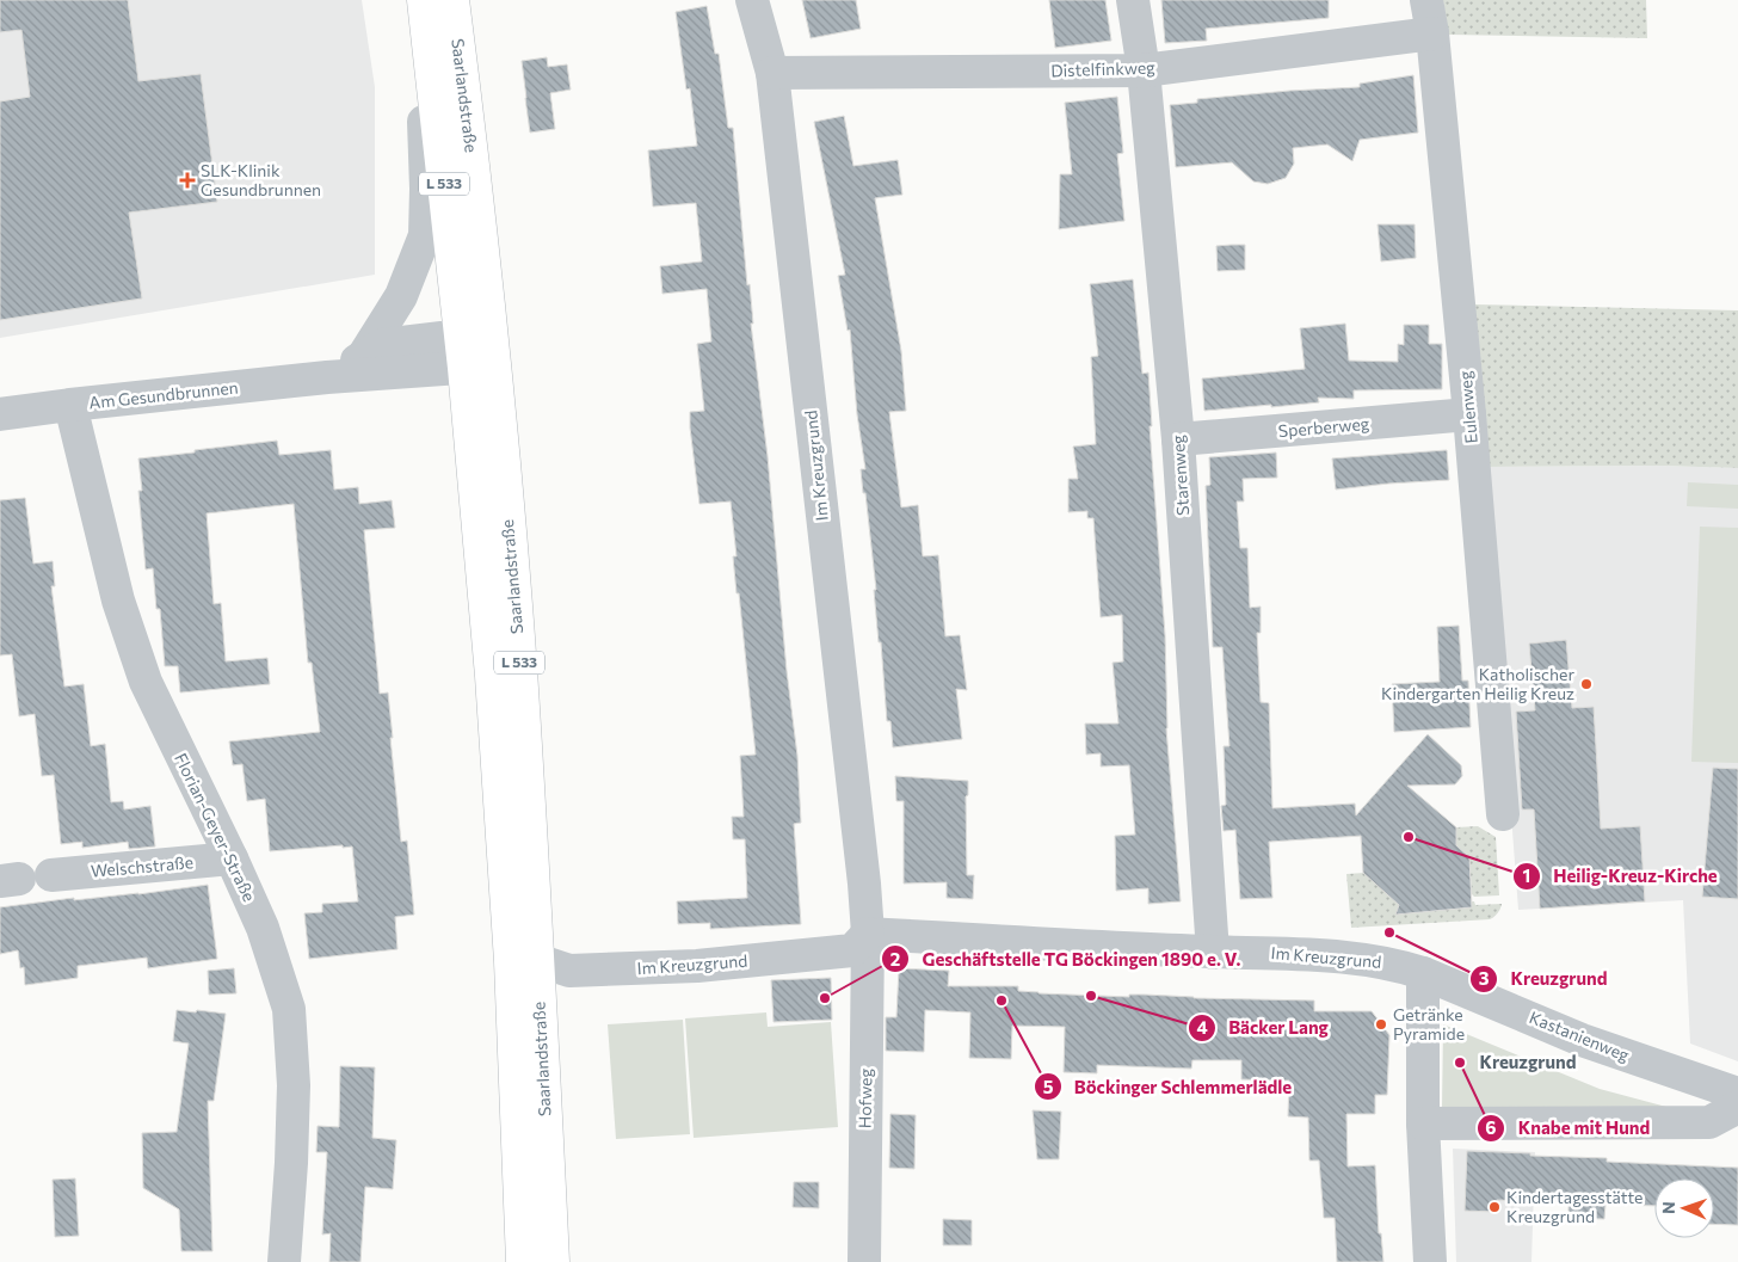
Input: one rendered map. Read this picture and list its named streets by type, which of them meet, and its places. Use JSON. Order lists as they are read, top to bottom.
{
  "streets": {
    "main road": ["Saarlandstraße", "L 533"],
    "street": [
      "Distelfinkweg",
      "Am Gesundbrunnen",
      "Eulenweg",
      "Sperberweg",
      "Im Kreuzgrund",
      "Starenweg",
      "Florian-Geyer-Straße",
      "Welschstraße",
      "Kastanienweg",
      "Hofweg"
    ]
  },
  "crossings": [
    ["Distelfinkweg", "Eulenweg"],
    ["Distelfinkweg", "Im Kreuzgrund"],
    ["Distelfinkweg", "Starenweg"],
    ["Saarlandstraße", "Am Gesundbrunnen"],
    ["Saarlandstraße", "Im Kreuzgrund"],
    ["Am Gesundbrunnen", "Florian-Geyer-Straße"],
    ["Eulenweg", "Sperberweg"],
    ["Sperberweg", "Starenweg"],
    ["Im Kreuzgrund", "Starenweg"],
    ["Im Kreuzgrund", "Kastanienweg"],
    ["Im Kreuzgrund", "Hofweg"],
    ["Florian-Geyer-Straße", "Welschstraße"]
  ],
  "districts": ["Kreuzgrund"],
  "places": {
    "health": ["SLK-Klinik Gesundbrunnen"],
    "other": [
      "Katholischer Kindergarten Heilig Kreuz",
      "Heilig-Kreuz-Kirche",
      "Kreuzgrund",
      "Bäcker Lang",
      "Geschäftstelle TG Böckingen 1890 e. V.",
      "Böckinger Schlemmerlädle",
      "Getränke Pyramide",
      "Knabe mit Hund",
      "Kindertagesstätte Kreuzgrund"
    ]
  },
  "north": "left"
}
